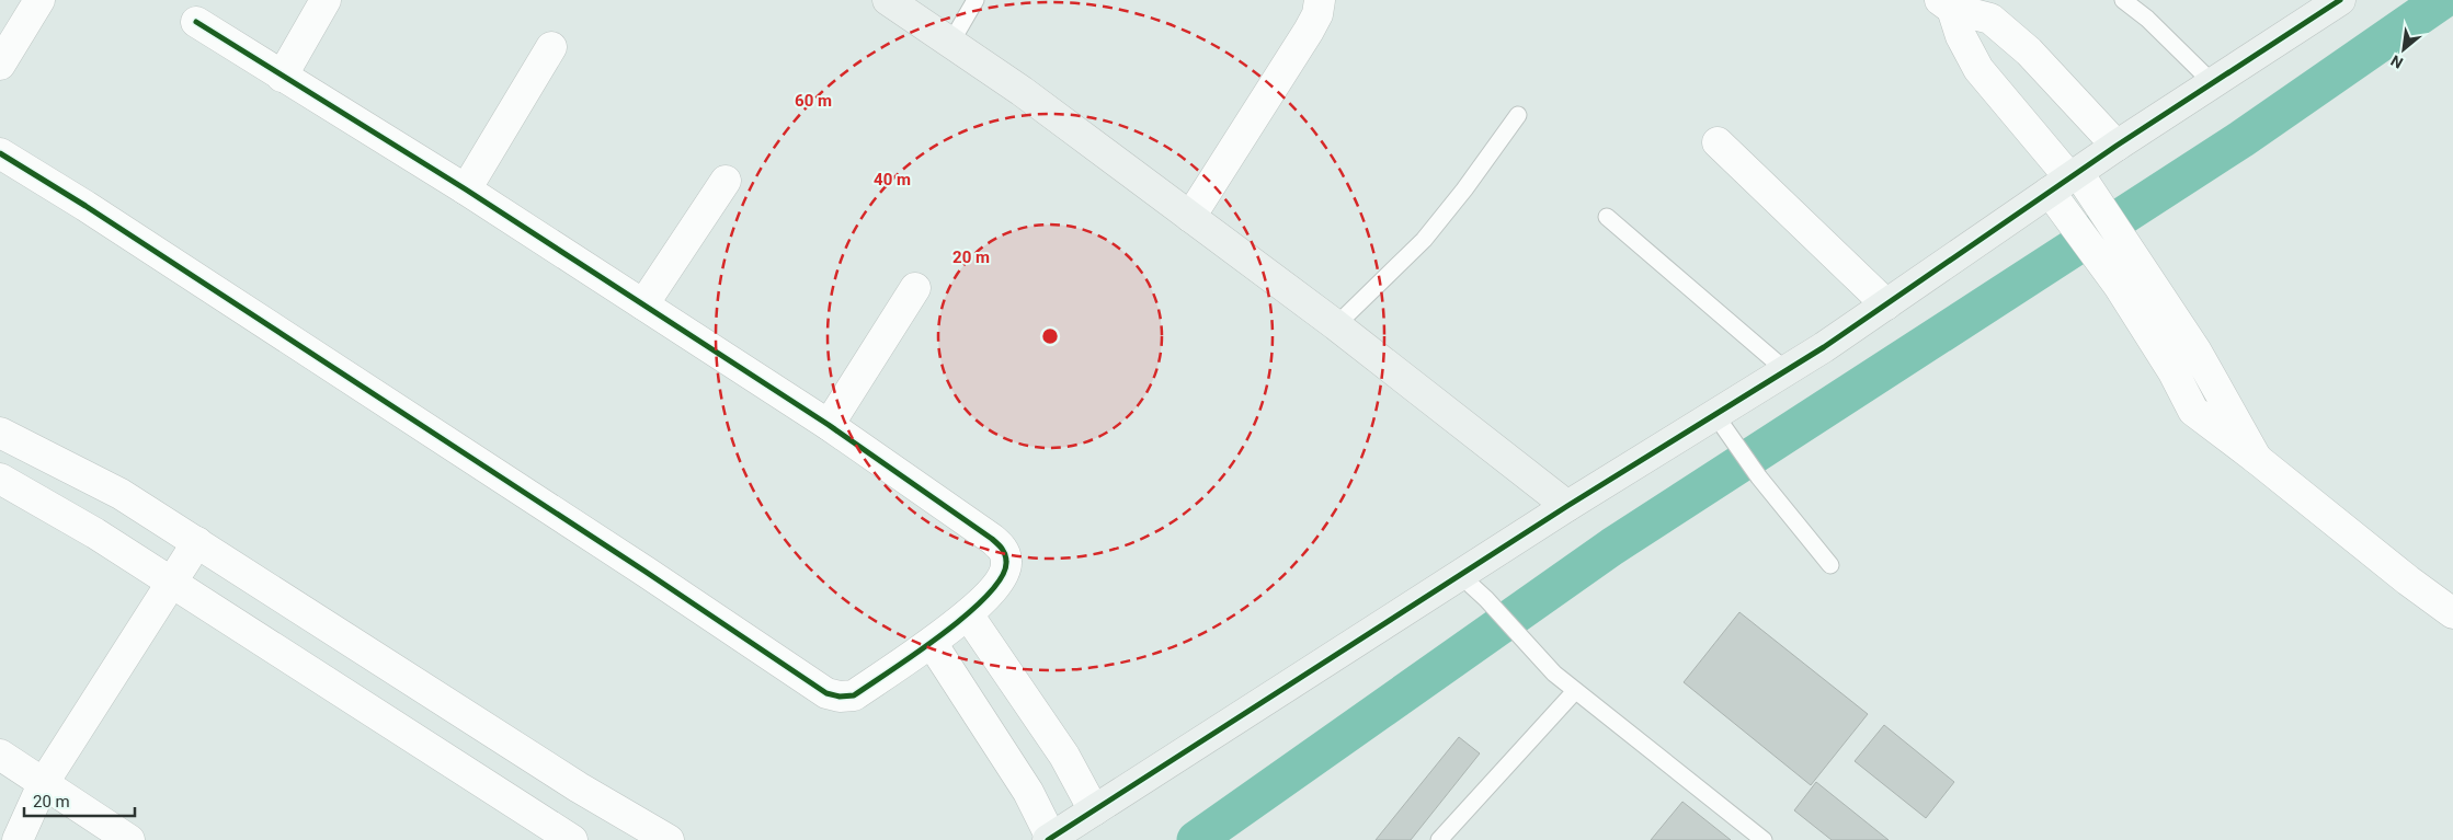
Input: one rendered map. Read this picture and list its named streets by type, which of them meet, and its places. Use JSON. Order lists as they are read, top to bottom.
{
  "scale_bar": "20 m",
  "north": "bottom left",
  "rings": ["60 m", "40 m", "20 m"]
}
